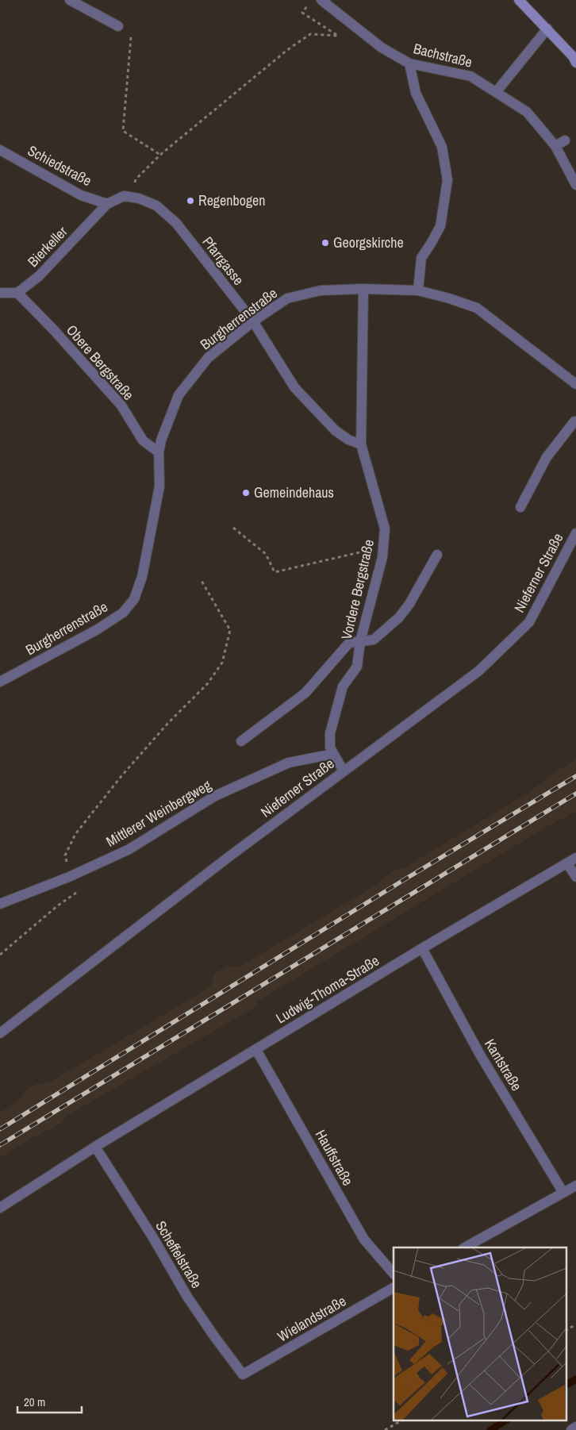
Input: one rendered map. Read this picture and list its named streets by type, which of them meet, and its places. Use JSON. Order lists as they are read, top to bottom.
{
  "streets": {
    "street": [
      "Bachstraße",
      "Schiedstraße",
      "Bierkeller",
      "Pfarrgasse",
      "Burgherrenstraße",
      "Obere Bergstraße",
      "Nieferner Straße",
      "Vordere Bergstraße",
      "Mittlerer Weinbergweg",
      "Ludwig-Thoma-Straße",
      "Kantstraße",
      "Hauffstraße",
      "Scheffelstraße",
      "Wielandstraße"
    ]
  },
  "crossings": [
    ["Schiedstraße", "Bierkeller"],
    ["Schiedstraße", "Pfarrgasse"],
    ["Bierkeller", "Pfarrgasse"],
    ["Bierkeller", "Obere Bergstraße"],
    ["Pfarrgasse", "Burgherrenstraße"],
    ["Pfarrgasse", "Vordere Bergstraße"],
    ["Burgherrenstraße", "Obere Bergstraße"],
    ["Burgherrenstraße", "Vordere Bergstraße"],
    ["Nieferner Straße", "Vordere Bergstraße"],
    ["Vordere Bergstraße", "Mittlerer Weinbergweg"],
    ["Ludwig-Thoma-Straße", "Kantstraße"],
    ["Ludwig-Thoma-Straße", "Hauffstraße"],
    ["Ludwig-Thoma-Straße", "Scheffelstraße"],
    ["Scheffelstraße", "Wielandstraße"]
  ],
  "places": ["Regenbogen", "Georgskirche", "Gemeindehaus"],
  "scale_bar": "20 m"
}
